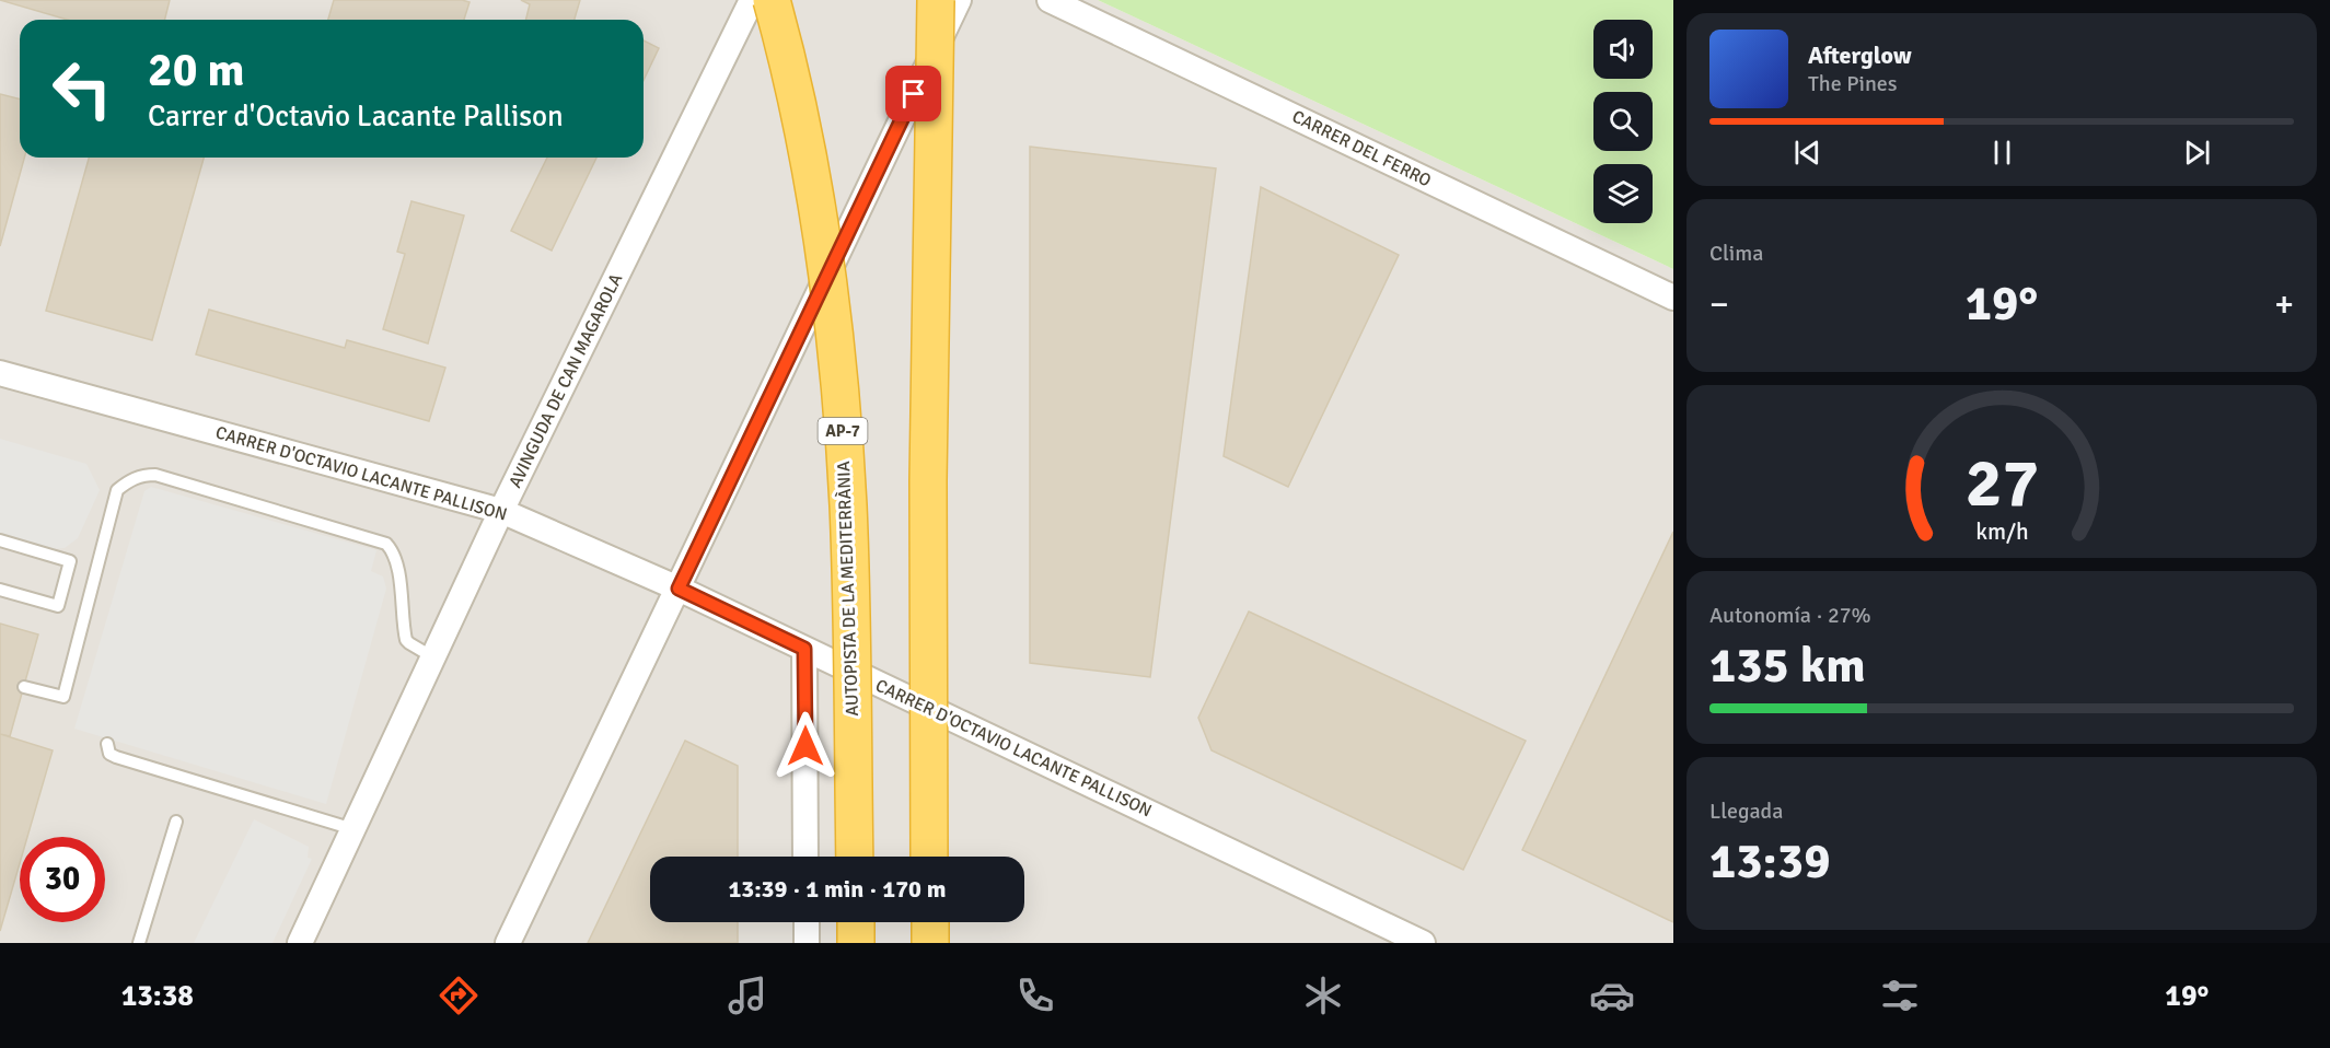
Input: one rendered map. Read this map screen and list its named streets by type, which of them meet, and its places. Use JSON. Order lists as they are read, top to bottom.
{
  "streets": {
    "highway": ["AP-7", "AUTOPISTA DE LA MEDITERRÀNIA"],
    "street": ["CARRER DEL FERRO", "AVINGUDA DE CAN MAGAROLA", "CARRER D'OCTAVIO LACANTE PALLISON"]
  },
  "crossings": [
    ["AVINGUDA DE CAN MAGAROLA", "CARRER D'OCTAVIO LACANTE PALLISON"]
  ],
  "page": {
    "turn": ["20 m", "Carrer d'Octavio Lacante Pallison"],
    "song": ["Afterglow", "The Pines"],
    "tile": [
      "Clima",
      ["Autonomía · 27%", "135 km"],
      ["Llegada", "13:39"]
    ],
    "heat": ["−", "19°", "+"],
    "limit": "30",
    "trip": "13:39 · 1 min · 170 m",
    "tabs": ["13:38", "19°"],
    "gauge": ["27", "km/h"]
  }
}
